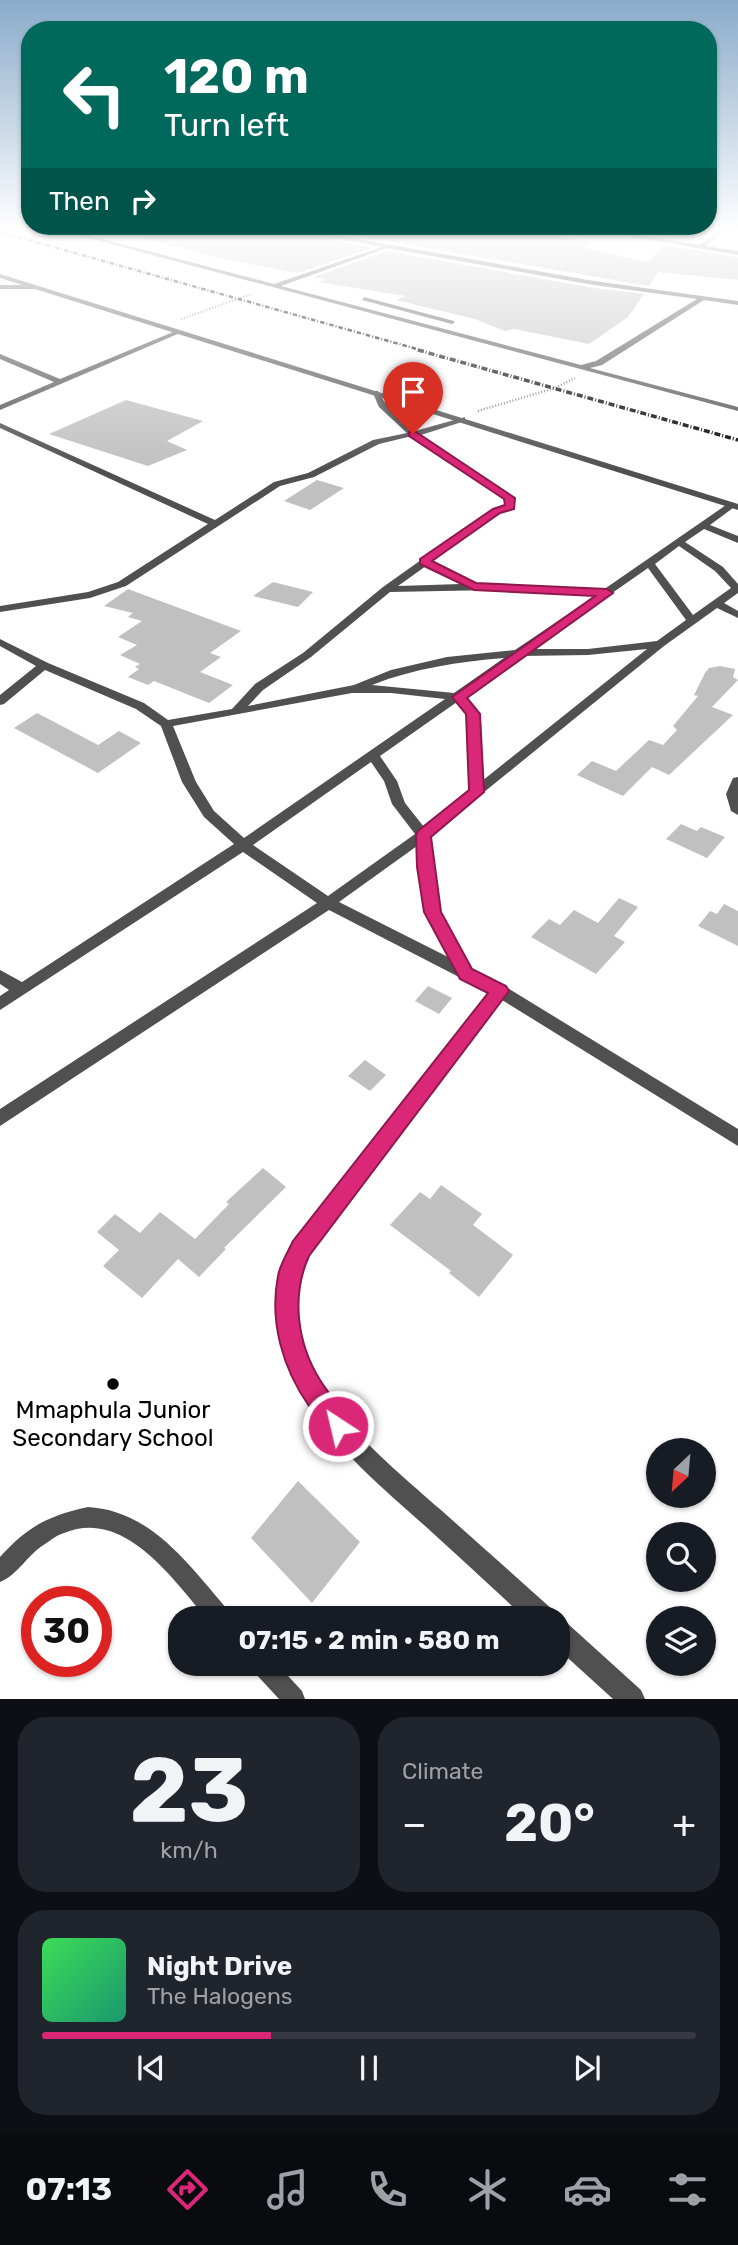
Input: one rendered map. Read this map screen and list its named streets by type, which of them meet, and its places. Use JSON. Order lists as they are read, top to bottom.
{
  "places": ["Mmaphula Junior Secondary School"],
  "north": "bottom left",
  "page": {
    "turn": ["120 m", "Turn left"],
    "then": "Then",
    "limit": "30",
    "trip": "07:15 · 2 min · 580 m",
    "tile": [
      ["23", "km/h"],
      "Climate"
    ],
    "heat": ["−", "20°", "+"],
    "song": ["Night Drive", "The Halogens"],
    "tabs": "07:13"
  }
}
